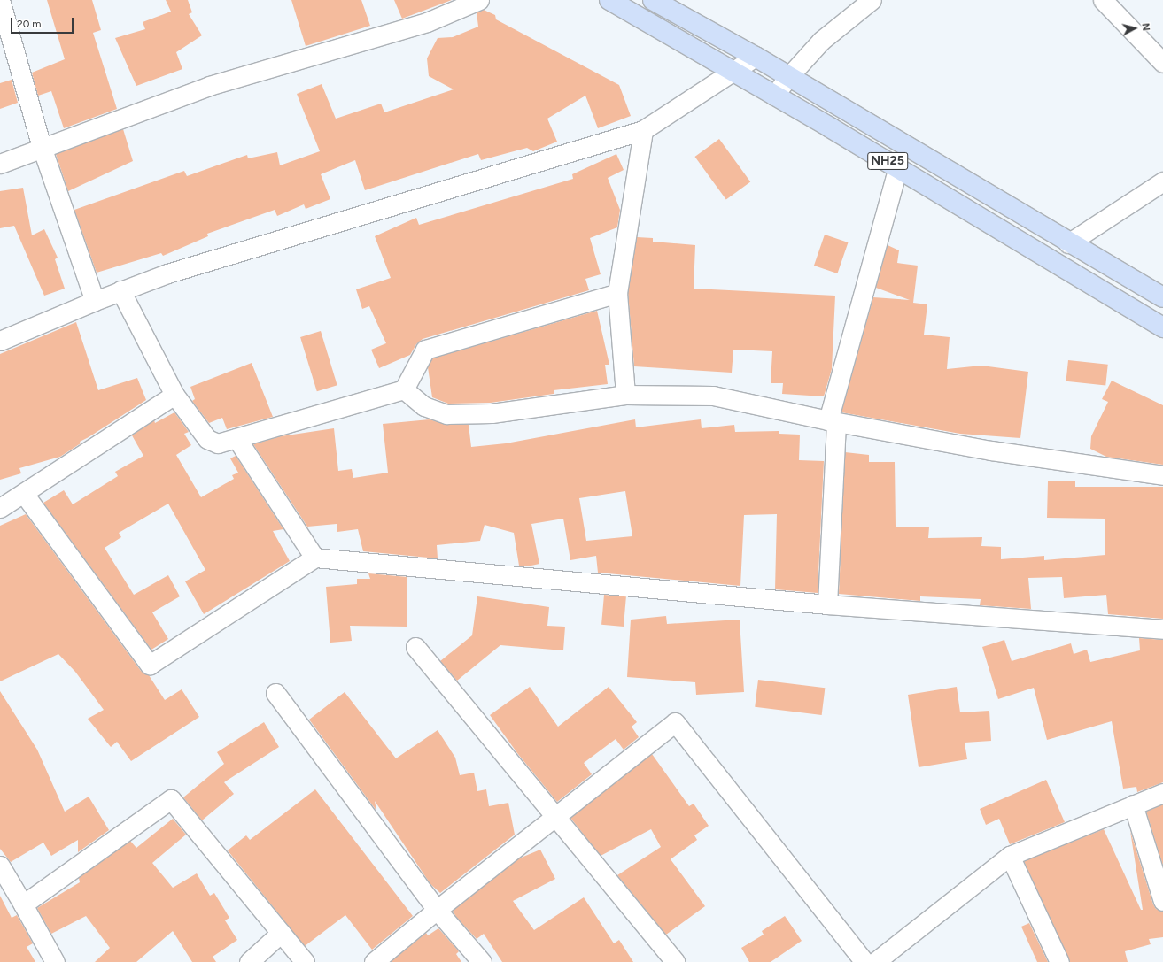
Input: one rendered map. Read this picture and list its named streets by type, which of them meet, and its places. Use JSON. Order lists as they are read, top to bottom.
{
  "streets": {
    "main road": ["NH25"]
  },
  "scale_bar": "20 m",
  "north": "right"
}
